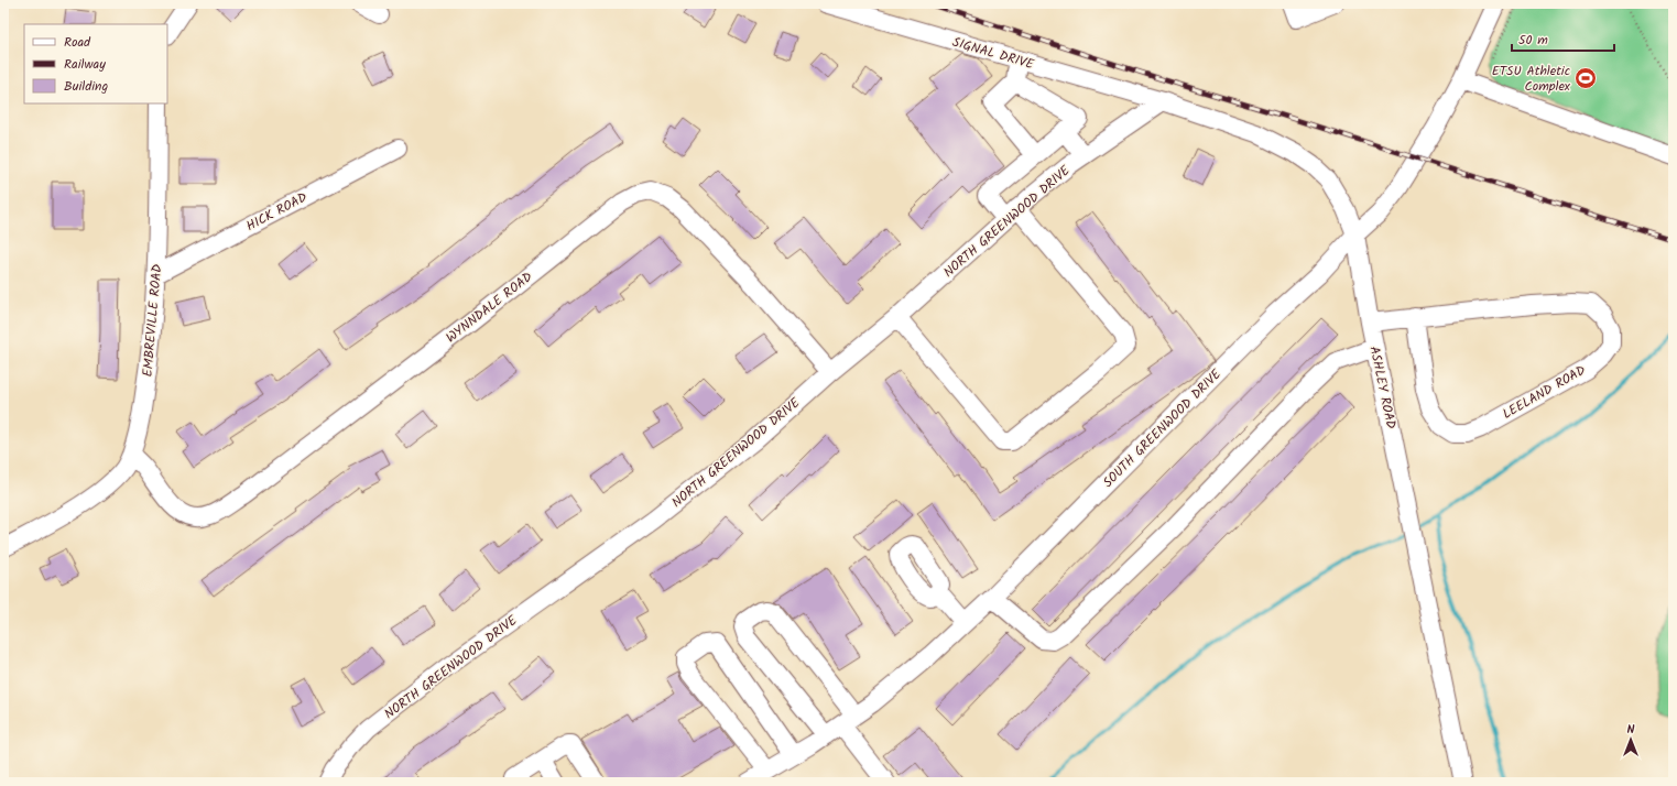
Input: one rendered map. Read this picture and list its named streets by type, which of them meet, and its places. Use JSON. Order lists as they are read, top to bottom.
{
  "streets": {
    "street": [
      "SIGNAL DRIVE",
      "HICK ROAD",
      "NORTH GREENWOOD DRIVE",
      "WYNNDALE ROAD",
      "EMBREVILLE ROAD",
      "ASHLEY ROAD",
      "LEELAND ROAD",
      "SOUTH GREENWOOD DRIVE"
    ]
  },
  "crossings": [
    ["SIGNAL DRIVE", "NORTH GREENWOOD DRIVE"],
    ["SIGNAL DRIVE", "ASHLEY ROAD"],
    ["HICK ROAD", "EMBREVILLE ROAD"],
    ["NORTH GREENWOOD DRIVE", "WYNNDALE ROAD"],
    ["NORTH GREENWOOD DRIVE", "ASHLEY ROAD"],
    ["WYNNDALE ROAD", "EMBREVILLE ROAD"],
    ["ASHLEY ROAD", "LEELAND ROAD"],
    ["ASHLEY ROAD", "SOUTH GREENWOOD DRIVE"]
  ],
  "places": {
    "sports": ["ETSU Athletic Complex"]
  },
  "legend": ["Road", "Railway", "Building"],
  "scale_bar": "50 m",
  "north": "top"
}
